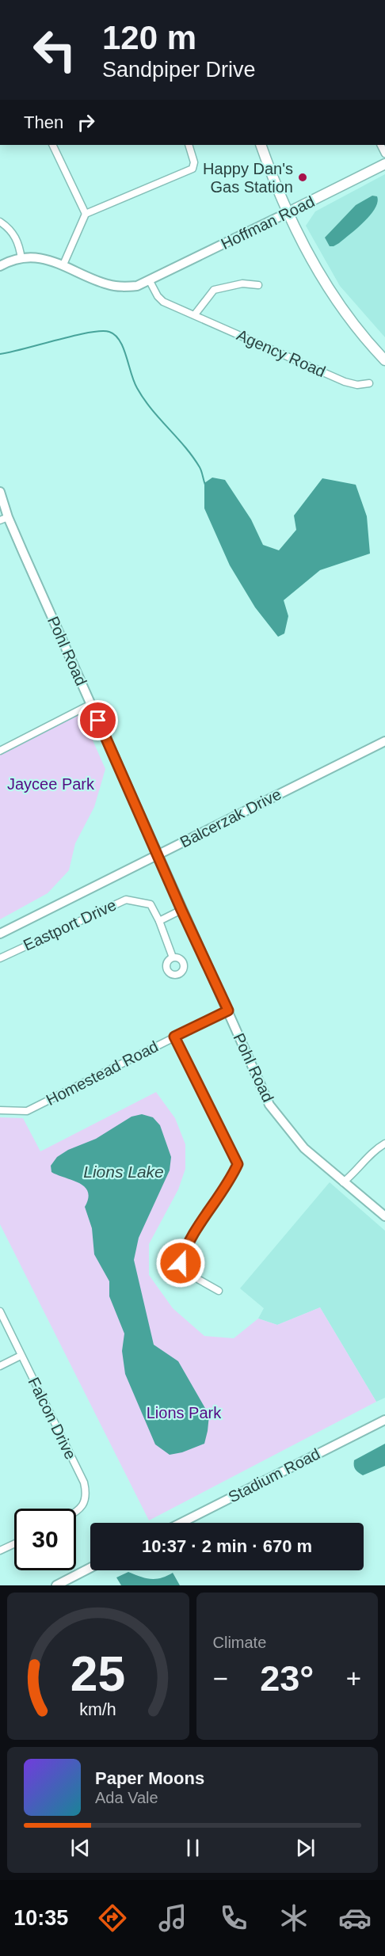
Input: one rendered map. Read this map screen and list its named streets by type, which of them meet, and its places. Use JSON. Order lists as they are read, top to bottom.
{
  "streets": {
    "main road": ["Hoffman Road"],
    "street": [
      "Agency Road",
      "Pohl Road",
      "Balcerzak Drive",
      "Eastport Drive",
      "Homestead Road",
      "Falcon Drive",
      "Stadium Road"
    ]
  },
  "crossings": [
    ["Hoffman Road", "Agency Road"],
    ["Pohl Road", "Balcerzak Drive"],
    ["Pohl Road", "Homestead Road"]
  ],
  "water": ["Lions Lake"],
  "parks": ["Jaycee Park", "Lions Park"],
  "places": ["Happy Dan's Gas Station"],
  "page": {
    "turn": ["120 m", "Sandpiper Drive"],
    "then": "Then",
    "limit": "30",
    "trip": "10:37 · 2 min · 670 m",
    "tile": "Climate",
    "heat": ["−", "23°", "+"],
    "song": ["Paper Moons", "Ada Vale"],
    "tabs": "10:35",
    "gauge": ["25", "km/h"]
  }
}
